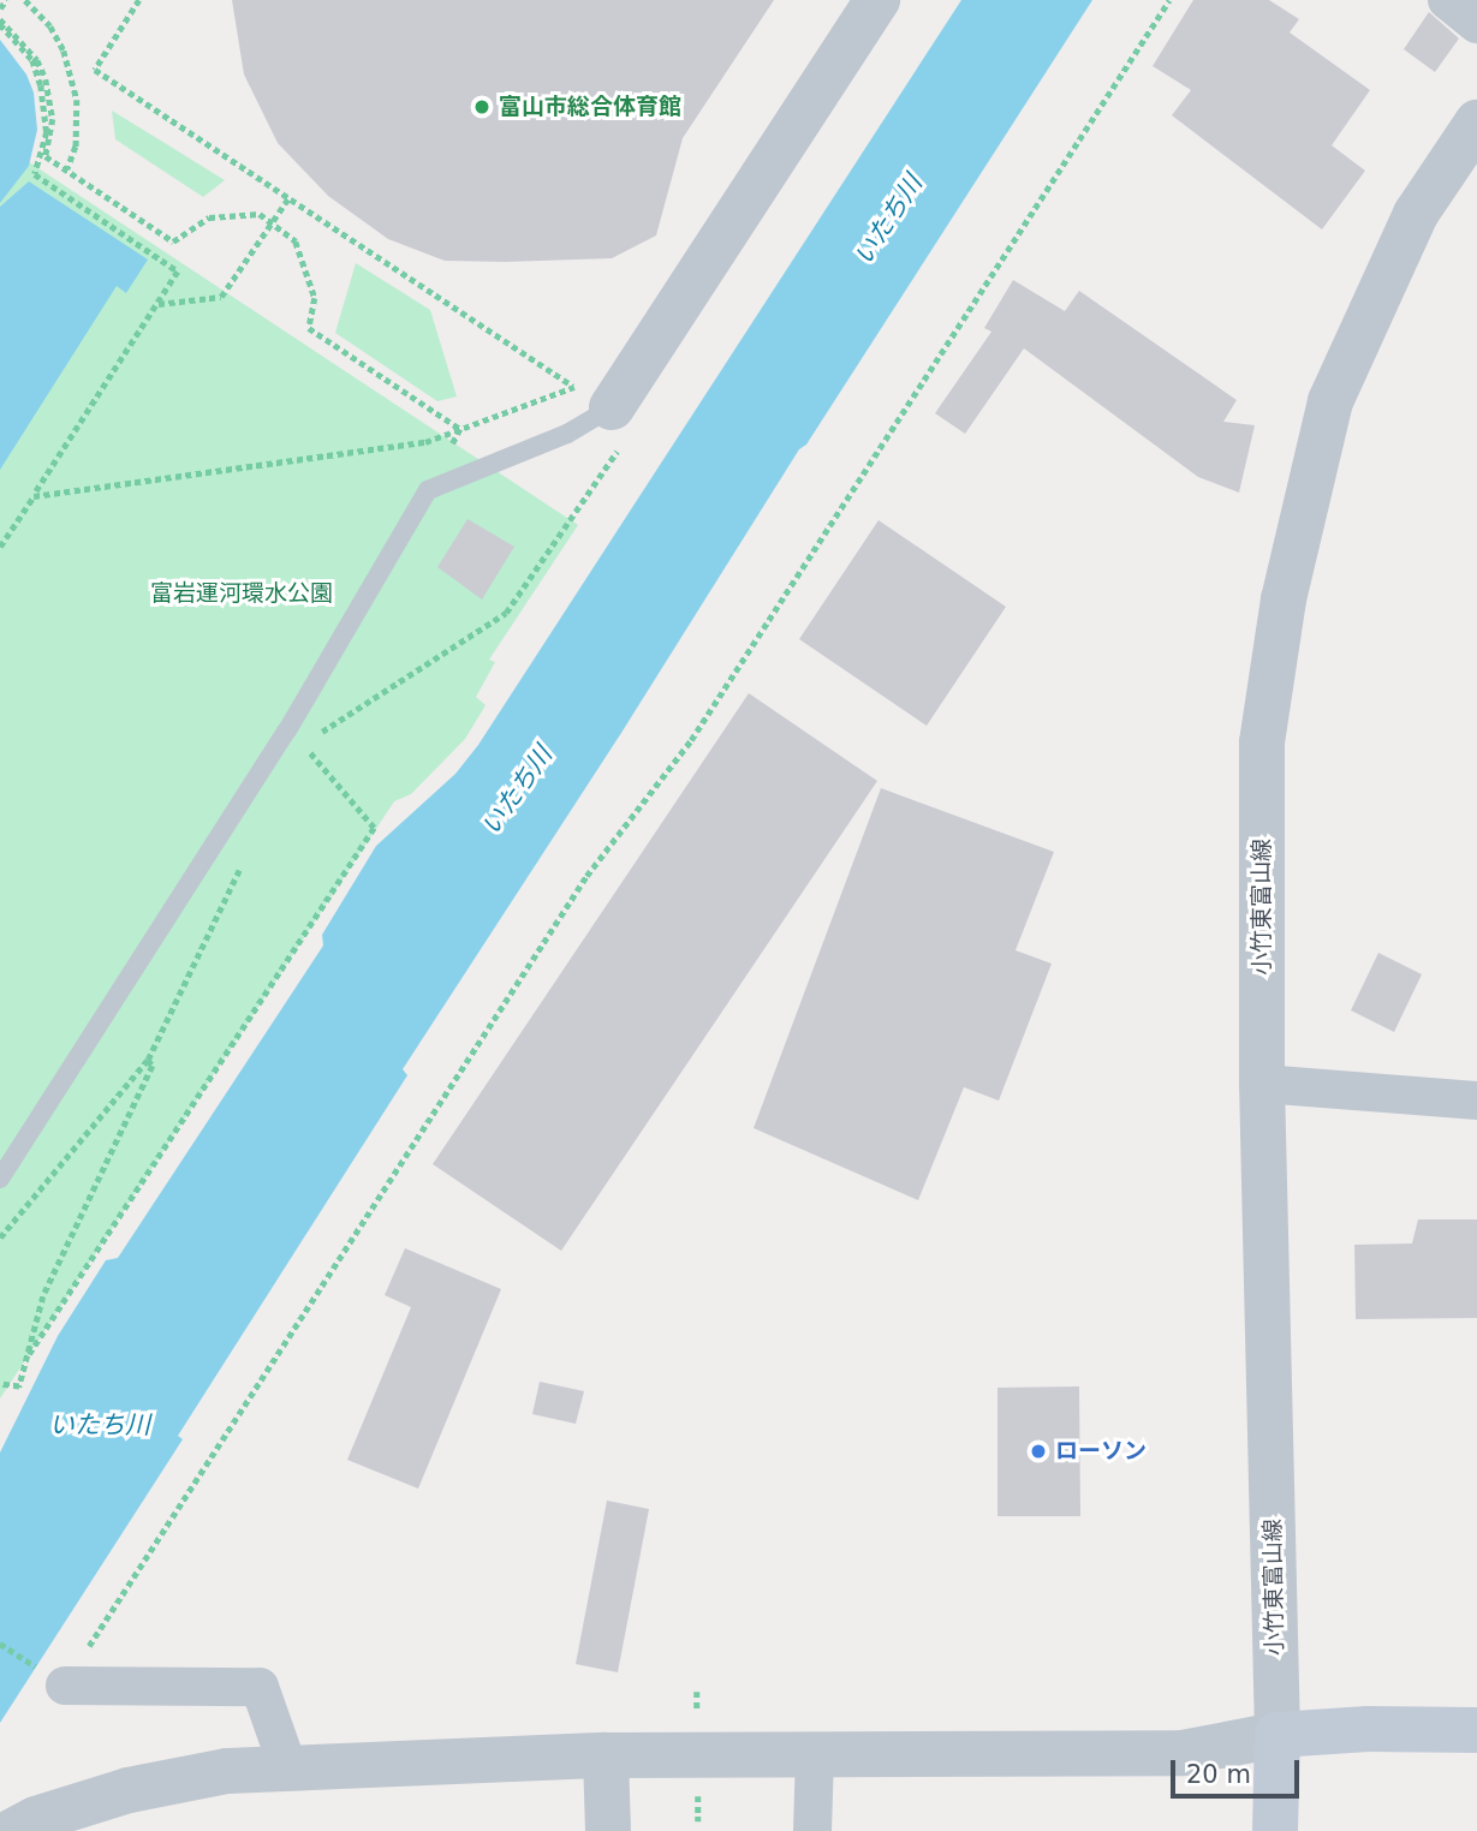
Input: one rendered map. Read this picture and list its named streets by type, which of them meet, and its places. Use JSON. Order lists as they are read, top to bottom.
{
  "streets": {
    "street": ["小竹東富山線"]
  },
  "water": ["いたち川"],
  "parks": ["富岩運河環水公園"],
  "places": ["富山市総合体育館", "ローソン"],
  "scale_bar": "20 m"
}
